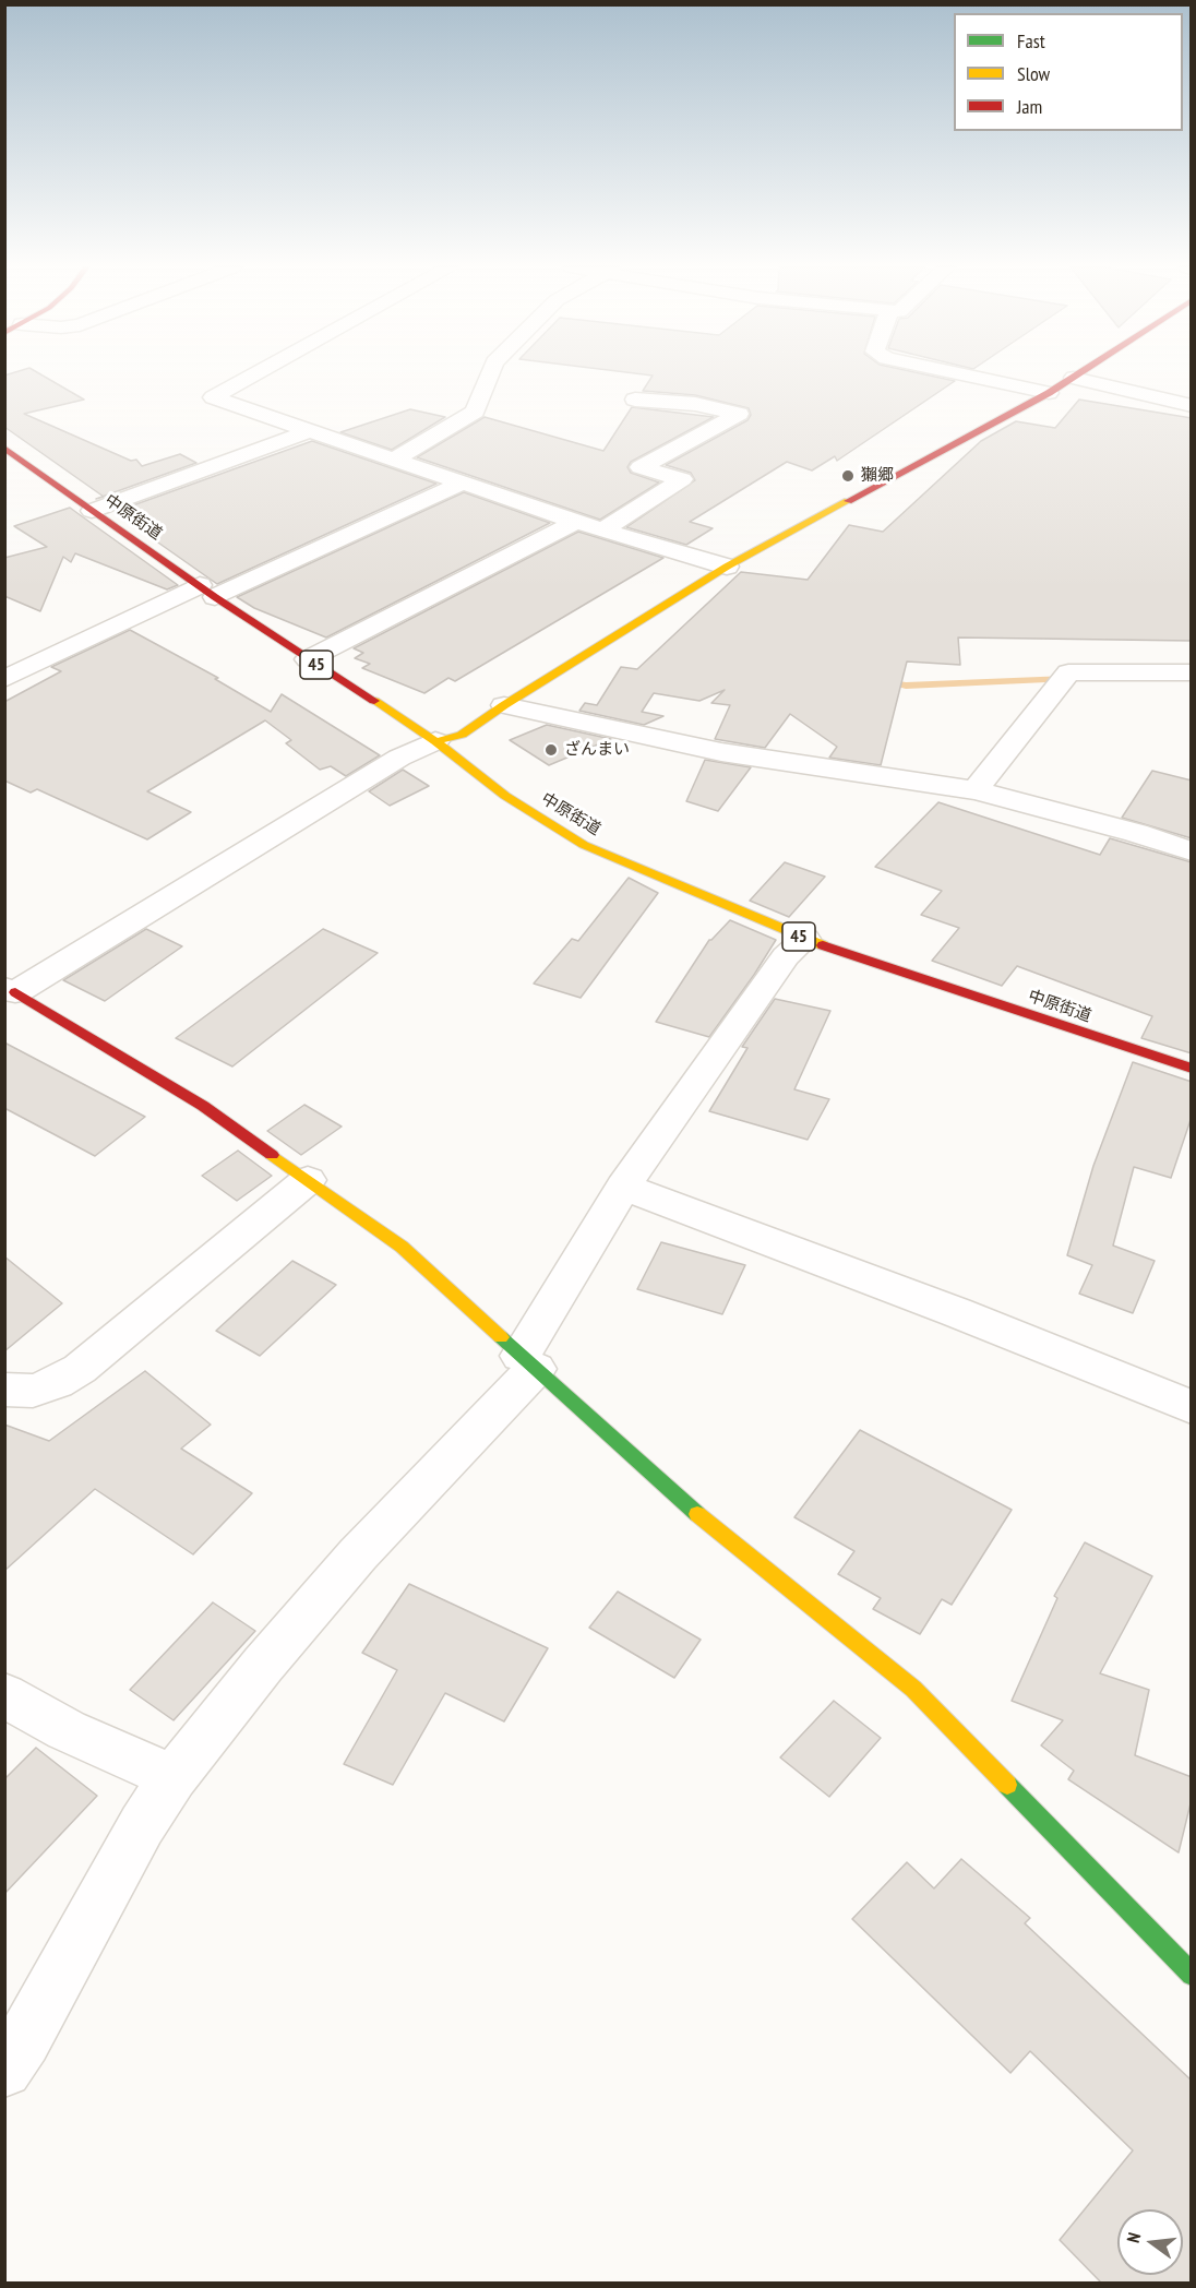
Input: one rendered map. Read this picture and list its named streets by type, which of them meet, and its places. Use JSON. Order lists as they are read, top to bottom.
{
  "streets": {
    "street": ["中原街道", "45"]
  },
  "places": ["獺郷", "ざんまい"],
  "legend": ["Fast", "Slow", "Jam"],
  "north": "left"
}
